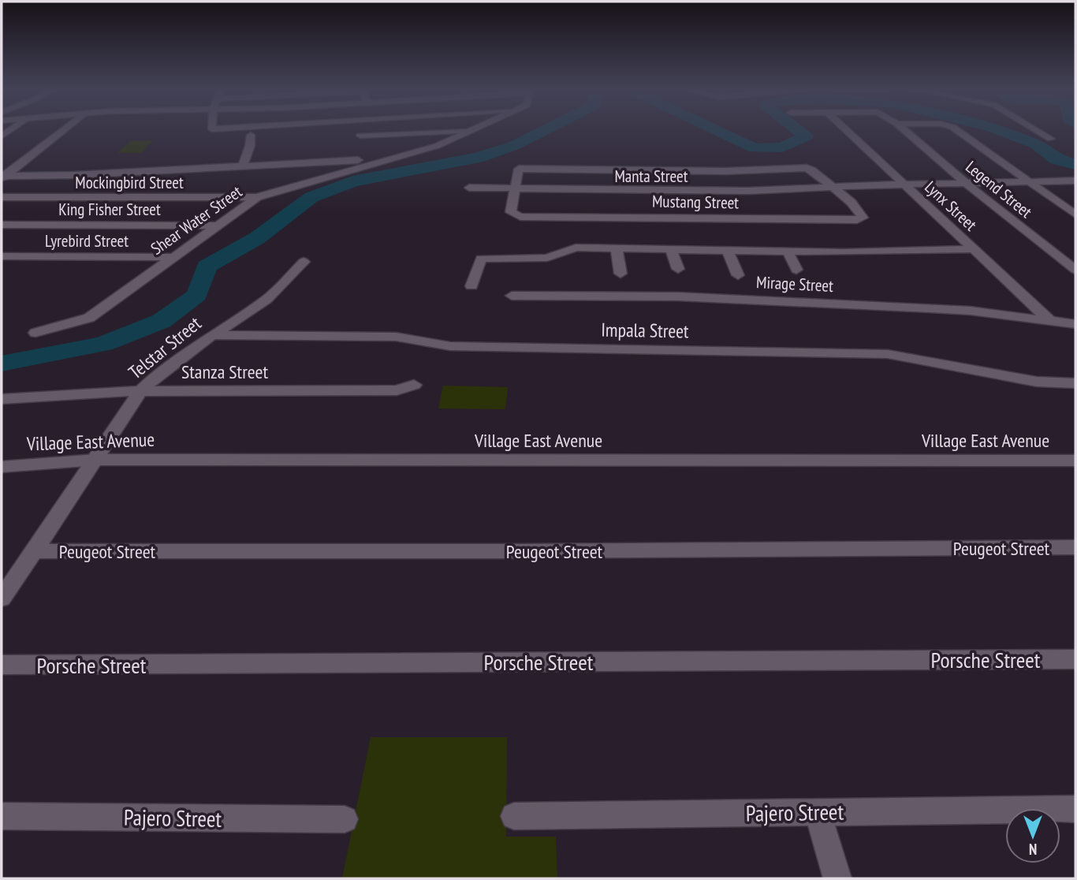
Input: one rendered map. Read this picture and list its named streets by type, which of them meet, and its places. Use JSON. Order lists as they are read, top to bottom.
{
  "streets": {
    "street": [
      "Manta Street",
      "Mockingbird Street",
      "Legend Street",
      "Mustang Street",
      "Lynx Street",
      "King Fisher Street",
      "Shear Water Street",
      "Lyrebird Street",
      "Mirage Street",
      "Impala Street",
      "Telstar Street",
      "Stanza Street",
      "Village East Avenue",
      "Peugeot Street",
      "Porsche Street",
      "Pajero Street"
    ]
  },
  "crossings": [
    ["Manta Street", "Legend Street"],
    ["Manta Street", "Mustang Street"],
    ["Manta Street", "Lynx Street"],
    ["Mockingbird Street", "Shear Water Street"],
    ["Lynx Street", "Mirage Street"],
    ["King Fisher Street", "Shear Water Street"],
    ["Shear Water Street", "Lyrebird Street"],
    ["Impala Street", "Telstar Street"],
    ["Telstar Street", "Stanza Street"],
    ["Telstar Street", "Village East Avenue"],
    ["Telstar Street", "Peugeot Street"]
  ],
  "north": "bottom"
}
